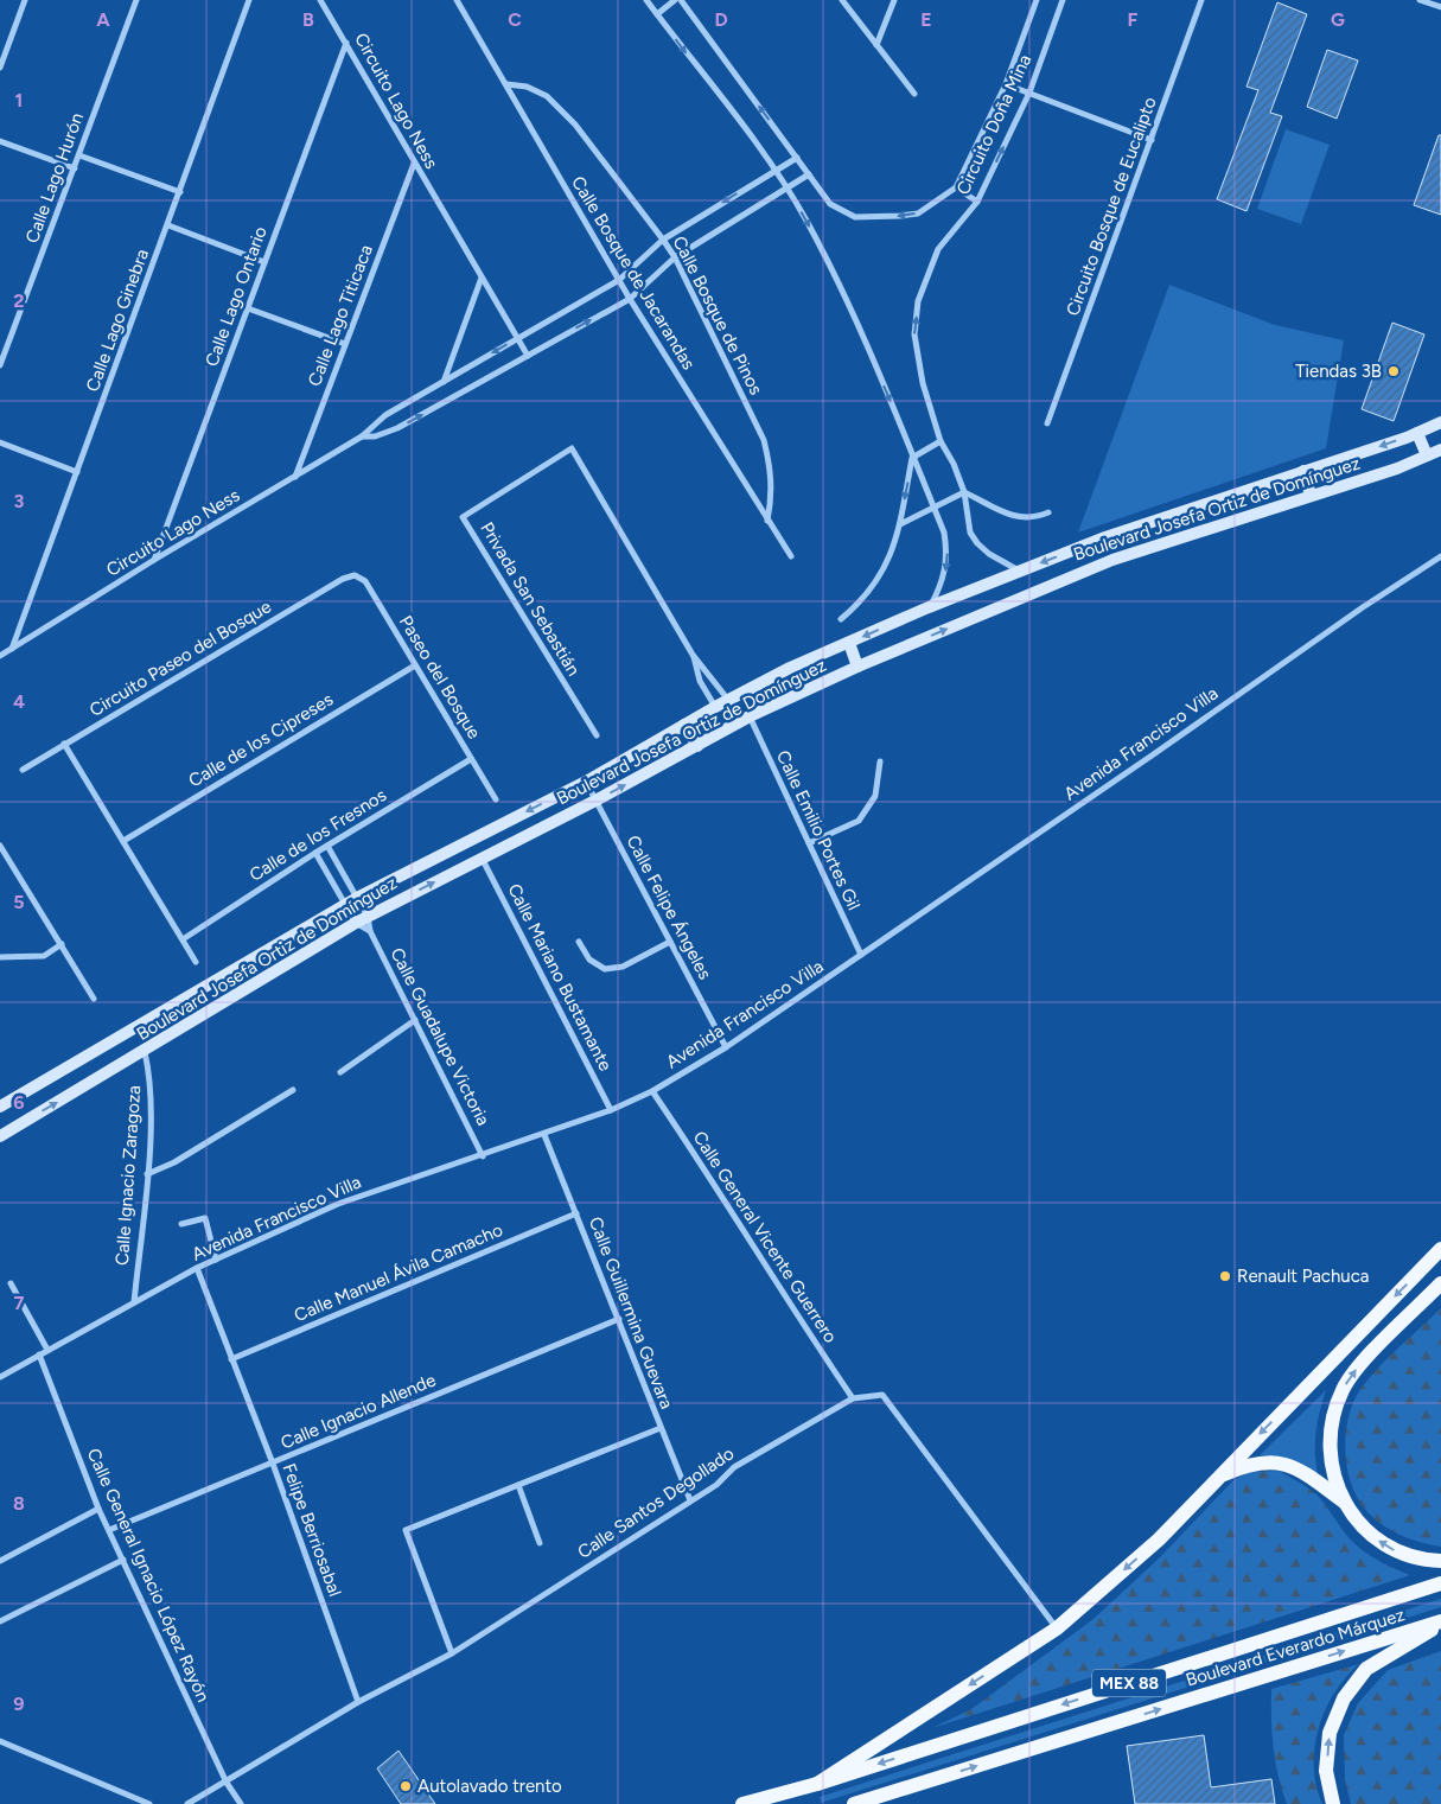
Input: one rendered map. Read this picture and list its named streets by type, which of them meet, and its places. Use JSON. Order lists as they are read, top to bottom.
{
  "streets": {
    "main road": ["Boulevard Everardo Márquez", "MEX 88"],
    "street": [
      "Circuito Lago Ness",
      "Circuito Doña Mina",
      "Calle Lago Hurón",
      "Circuito Bosque de Eucalipto",
      "Calle Bosque de Jacarandas",
      "Calle Lago Ontario",
      "Calle Lago Titicaca",
      "Calle Bosque de Pinos",
      "Calle Lago Ginebra",
      "Boulevard Josefa Ortiz de Domínguez",
      "Privada San Sebastián",
      "Circuito Paseo del Bosque",
      "Paseo del Bosque",
      "Calle de los Cipreses",
      "Avenida Francisco Villa",
      "Calle Emilio Portes Gil",
      "Calle de los Fresnos",
      "Calle Felipe Ángeles",
      "Calle Mariano Bustamante",
      "Calle Guadalupe Victoria",
      "Calle Ignacio Zaragoza",
      "Calle General Vicente Guerrero",
      "Calle Manuel Ávila Camacho",
      "Calle Guillermina Guevara",
      "Calle Ignacio Allende",
      "Calle Santos Degollado",
      "Felipe Berriosabal",
      "Calle General Ignacio López Rayón"
    ]
  },
  "crossings": [
    ["Circuito Lago Ness", "Circuito Doña Mina"],
    ["Circuito Lago Ness", "Calle Bosque de Jacarandas"],
    ["Circuito Lago Ness", "Calle Lago Ontario"],
    ["Circuito Lago Ness", "Calle Lago Titicaca"],
    ["Circuito Lago Ness", "Calle Bosque de Pinos"],
    ["Circuito Lago Ness", "Calle Lago Ginebra"],
    ["Circuito Doña Mina", "Boulevard Josefa Ortiz de Domínguez"],
    ["Calle Bosque de Jacarandas", "Calle Bosque de Pinos"],
    ["Boulevard Josefa Ortiz de Domínguez", "Privada San Sebastián"],
    ["Boulevard Josefa Ortiz de Domínguez", "Calle Emilio Portes Gil"],
    ["Boulevard Josefa Ortiz de Domínguez", "Calle Felipe Ángeles"],
    ["Boulevard Josefa Ortiz de Domínguez", "Calle Mariano Bustamante"],
    ["Boulevard Josefa Ortiz de Domínguez", "Calle Guadalupe Victoria"],
    ["Boulevard Josefa Ortiz de Domínguez", "Calle Ignacio Zaragoza"],
    ["Circuito Paseo del Bosque", "Paseo del Bosque"],
    ["Paseo del Bosque", "Calle de los Cipreses"],
    ["Paseo del Bosque", "Calle de los Fresnos"],
    ["Avenida Francisco Villa", "Calle Emilio Portes Gil"],
    ["Avenida Francisco Villa", "Calle Felipe Ángeles"],
    ["Avenida Francisco Villa", "Calle Mariano Bustamante"],
    ["Avenida Francisco Villa", "Calle Guadalupe Victoria"],
    ["Avenida Francisco Villa", "Calle Ignacio Zaragoza"],
    ["Avenida Francisco Villa", "Calle General Vicente Guerrero"],
    ["Avenida Francisco Villa", "Calle Guillermina Guevara"],
    ["Avenida Francisco Villa", "Felipe Berriosabal"],
    ["Avenida Francisco Villa", "Calle General Ignacio López Rayón"],
    ["Calle de los Fresnos", "Calle Guadalupe Victoria"],
    ["Calle General Vicente Guerrero", "Calle Santos Degollado"],
    ["Calle Manuel Ávila Camacho", "Calle Guillermina Guevara"],
    ["Calle Manuel Ávila Camacho", "Felipe Berriosabal"],
    ["Calle Guillermina Guevara", "Calle Ignacio Allende"],
    ["Calle Guillermina Guevara", "Calle Santos Degollado"],
    ["Calle Ignacio Allende", "Felipe Berriosabal"],
    ["Calle Ignacio Allende", "Calle General Ignacio López Rayón"],
    ["Calle Santos Degollado", "Felipe Berriosabal"],
    ["Calle Santos Degollado", "Calle General Ignacio López Rayón"]
  ],
  "places": ["Tiendas 3B", "Renault Pachuca", "Autolavado trento"],
  "grid": {
    "columns": [
      "A",
      "B",
      "C",
      "D",
      "E",
      "F",
      "G"
    ],
    "rows": [
      "1",
      "2",
      "3",
      "4",
      "5",
      "6",
      "7",
      "8",
      "9"
    ]
  }
}
